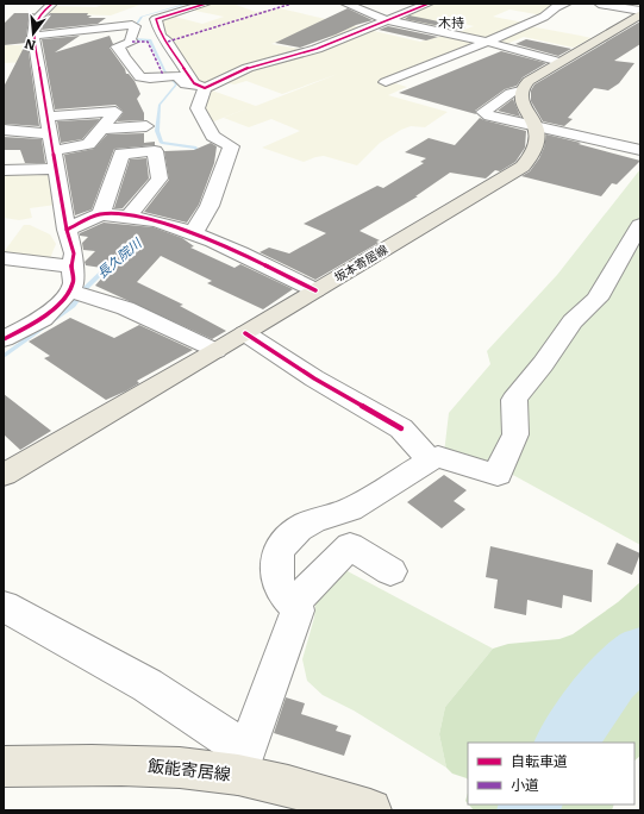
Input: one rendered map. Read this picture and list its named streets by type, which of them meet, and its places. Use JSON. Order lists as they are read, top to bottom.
{
  "streets": {
    "main road": ["坂本寄居線", "飯能寄居線"]
  },
  "districts": ["木持"],
  "water": ["長久院川"],
  "legend": ["自転車道", "小道"],
  "north": "bottom"
}
